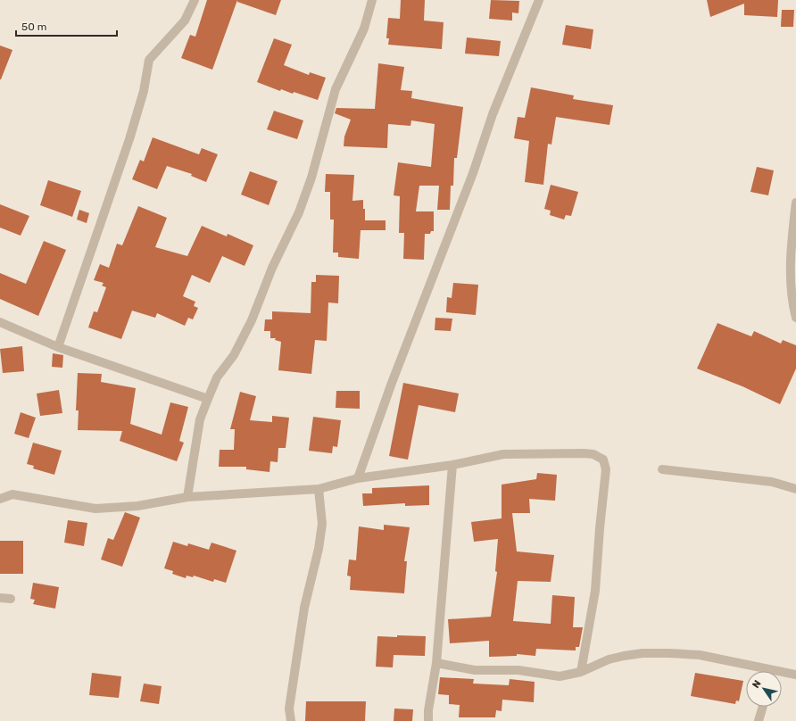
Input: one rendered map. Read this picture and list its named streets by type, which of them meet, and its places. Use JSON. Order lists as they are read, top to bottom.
{
  "scale_bar": "50 m",
  "north": "top left"
}
